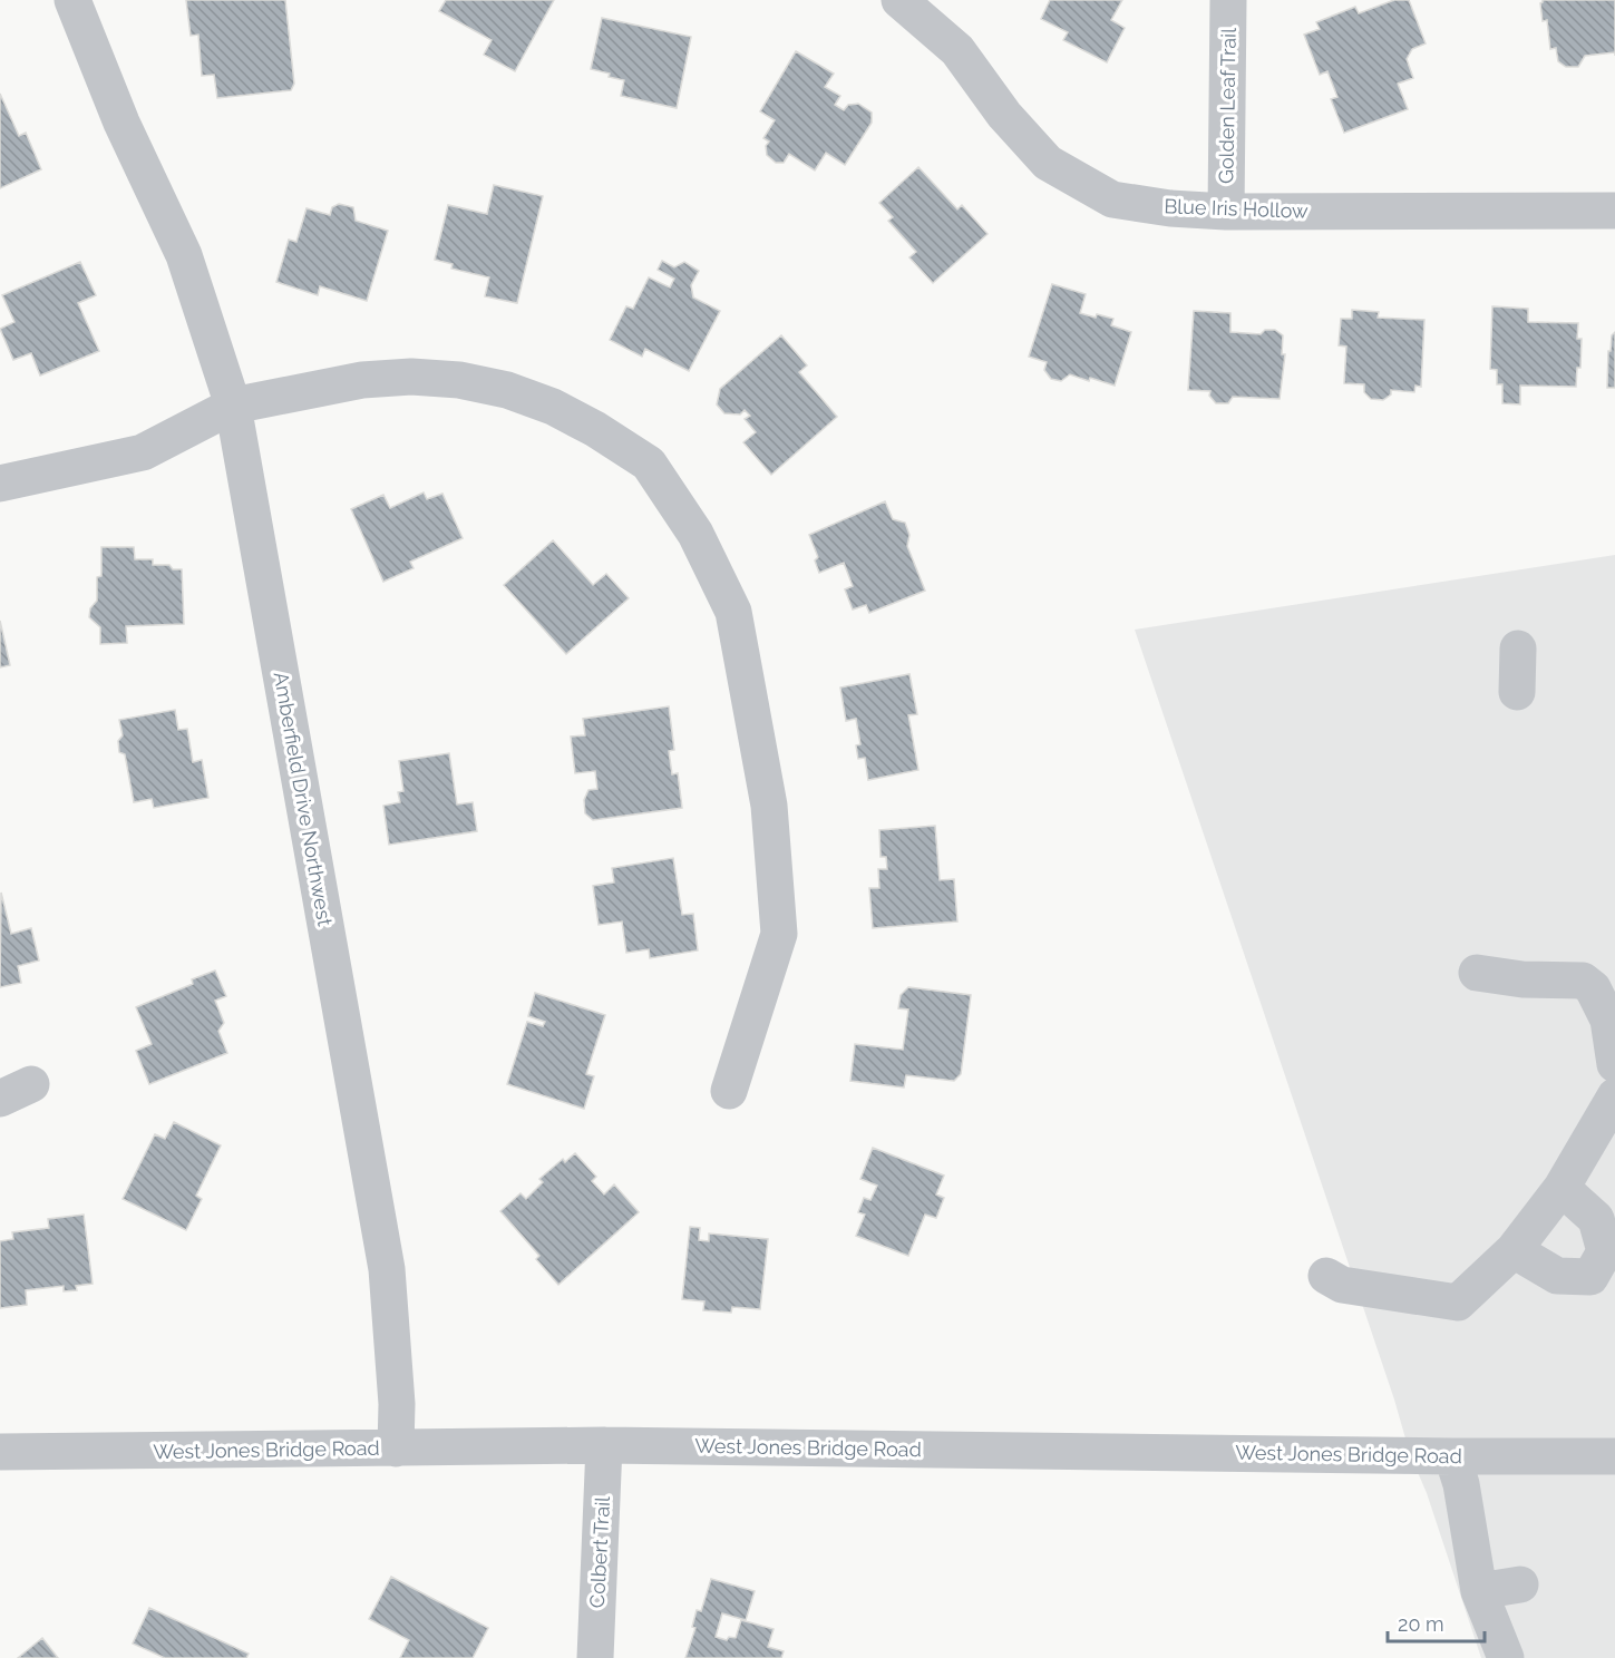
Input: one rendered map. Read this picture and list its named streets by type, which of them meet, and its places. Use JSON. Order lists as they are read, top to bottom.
{
  "streets": {
    "street": [
      "Golden Leaf Trail",
      "Blue Iris Hollow",
      "Amberfield Drive Northwest",
      "West Jones Bridge Road",
      "Colbert Trail"
    ]
  },
  "crossings": [
    ["Golden Leaf Trail", "Blue Iris Hollow"],
    ["Amberfield Drive Northwest", "West Jones Bridge Road"],
    ["West Jones Bridge Road", "Colbert Trail"]
  ],
  "scale_bar": "20 m"
}
